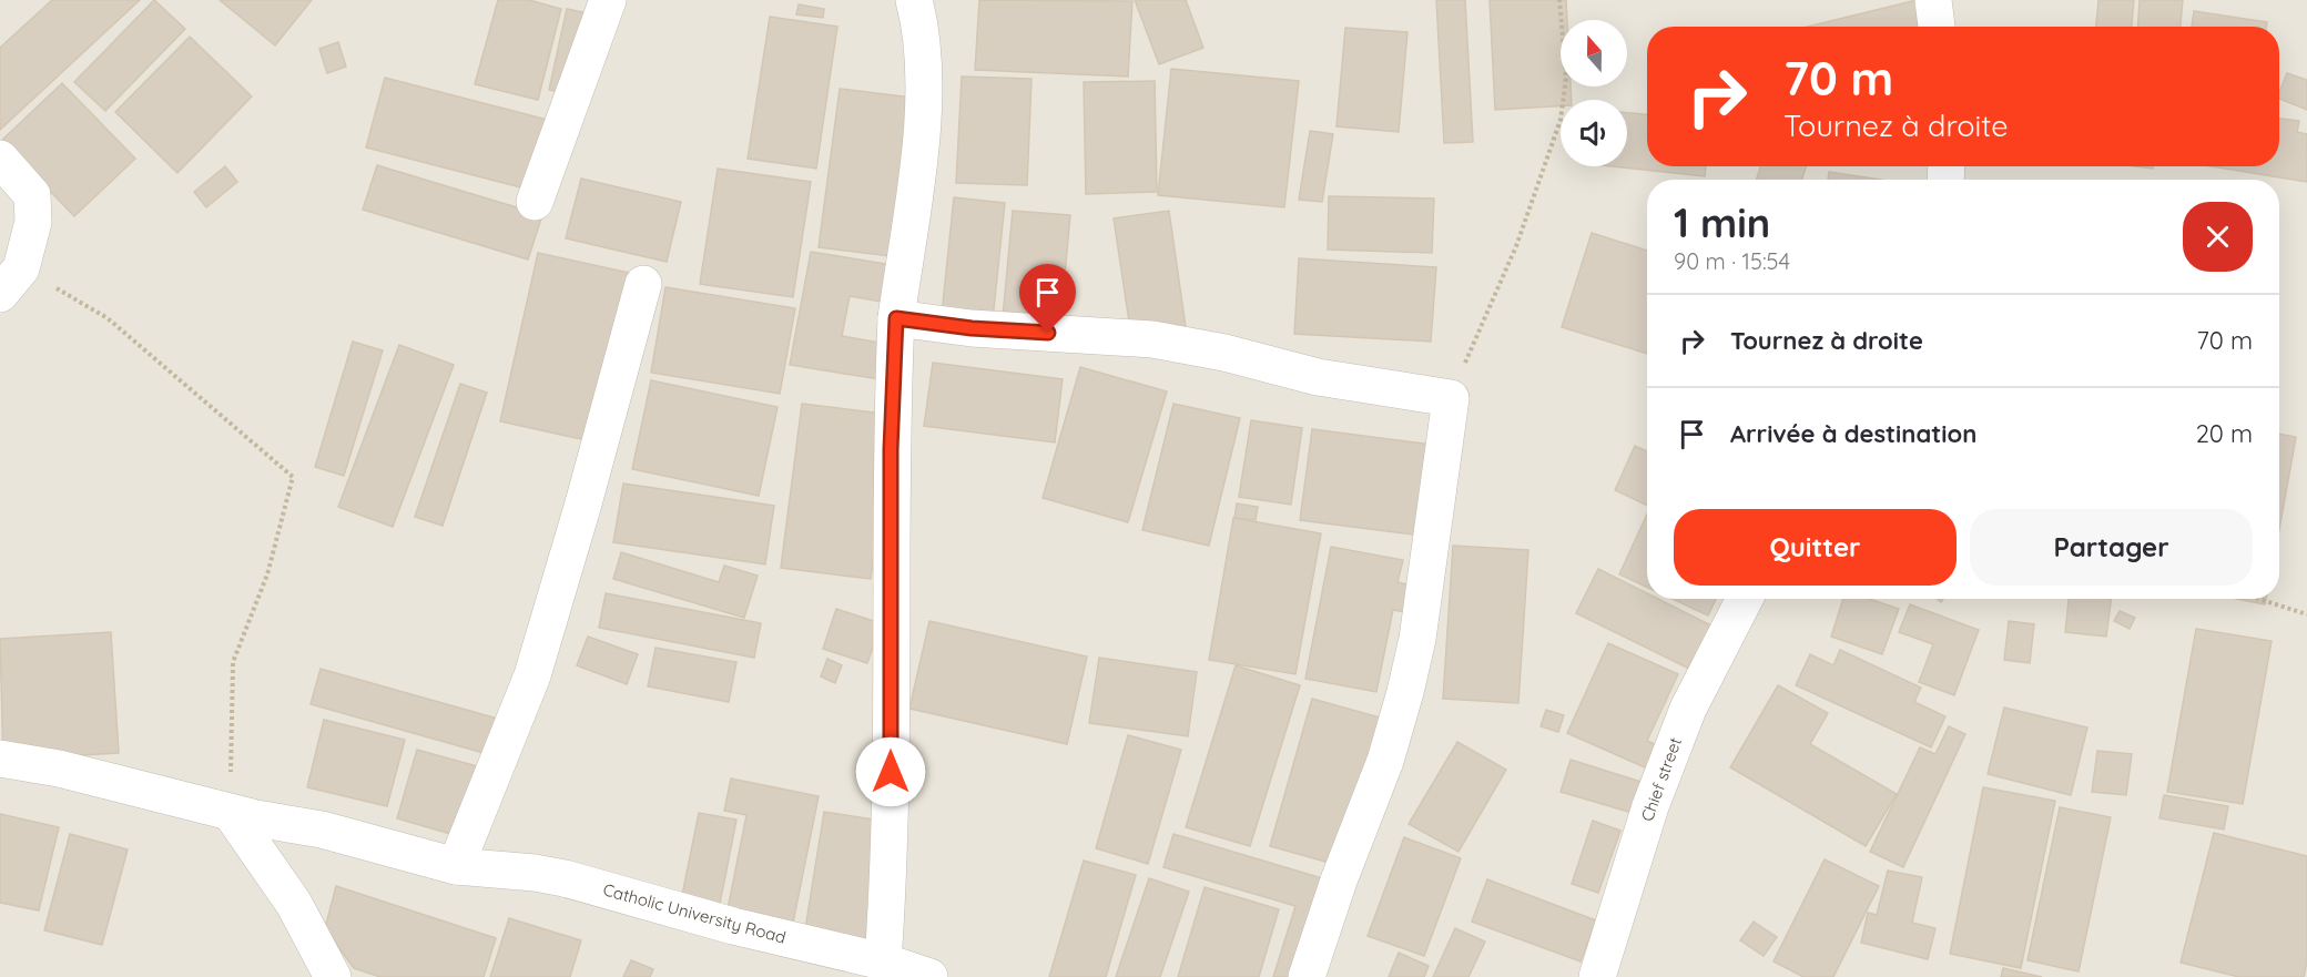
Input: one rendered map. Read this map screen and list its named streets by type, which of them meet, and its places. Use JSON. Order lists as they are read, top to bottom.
{
  "streets": {
    "street": ["Chief street", "Catholic University Road"]
  },
  "north": "top",
  "page": {
    "turn": ["70 m", "Tournez à droite"],
    "heading": ["1 min", "90 m · 15:54"],
    "list": [
      {
        "name": "Tournez à droite",
        "value": "70 m"
      },
      {
        "name": "Arrivée à destination",
        "value": "20 m"
      }
    ],
    "buttons": ["Quitter", "Partager"]
  }
}
